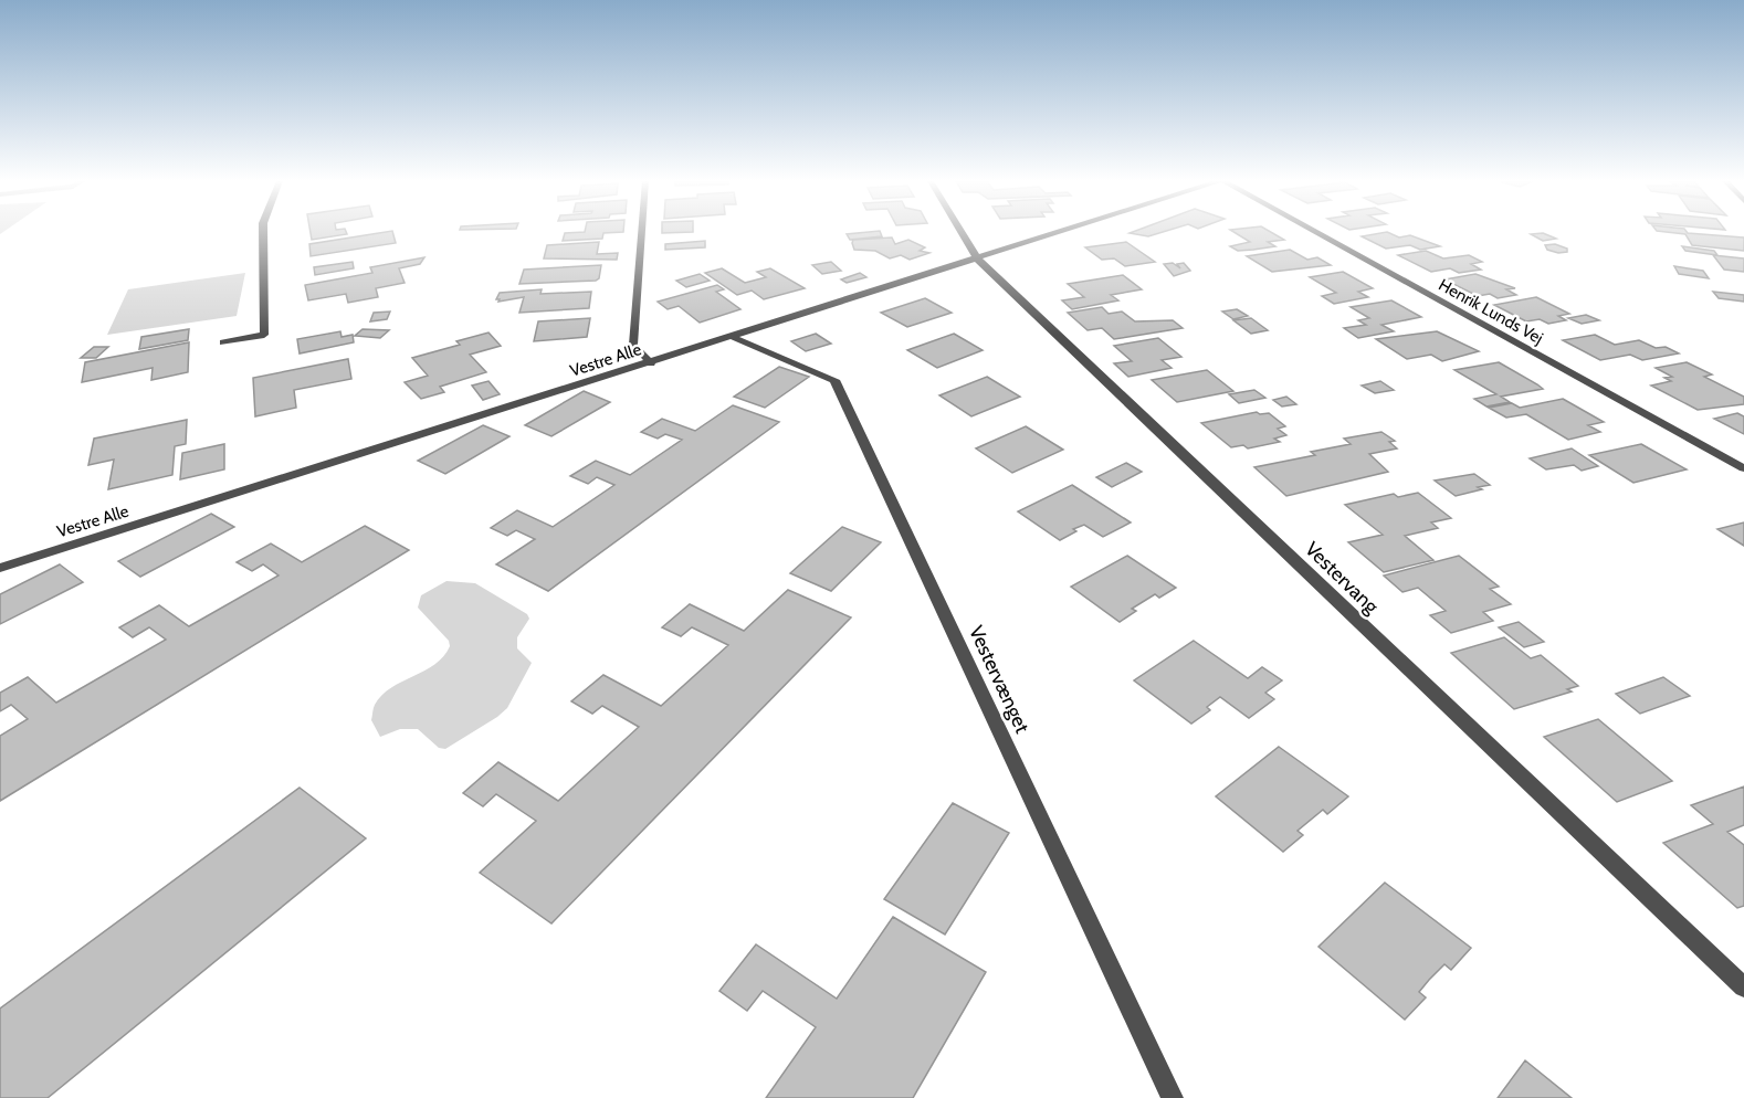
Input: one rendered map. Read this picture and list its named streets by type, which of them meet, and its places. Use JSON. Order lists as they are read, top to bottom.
{
  "streets": {
    "street": [
      "Henrik Lunds Vej",
      "Vestre Alle",
      "Vestervang",
      "Vestervænget"
    ]
  },
  "crossings": [
    ["Vestre Alle", "Vestervang"],
    ["Vestre Alle", "Vestervænget"]
  ]
}
